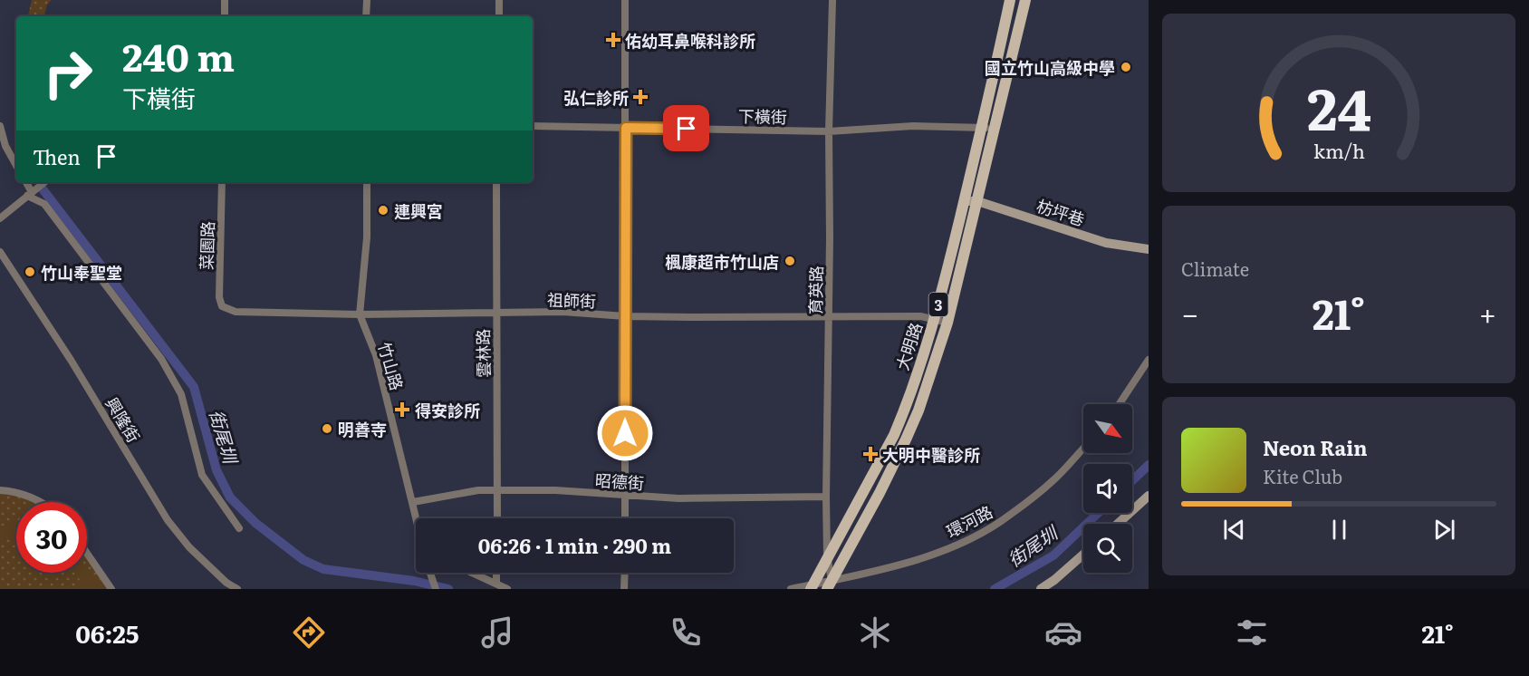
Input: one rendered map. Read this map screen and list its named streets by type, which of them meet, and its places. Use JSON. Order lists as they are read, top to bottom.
{
  "streets": {
    "main road": ["3", "大明路"],
    "street": [
      "下橫街",
      "枋坪巷",
      "菜園路",
      "育英路",
      "祖師街",
      "雲林路",
      "竹山路",
      "興隆街",
      "昭德街",
      "環河路"
    ]
  },
  "crossings": [
    ["下橫街", "育英路"],
    ["下橫街", "大明路"],
    ["枋坪巷", "大明路"],
    ["菜園路", "祖師街"],
    ["育英路", "祖師街"],
    ["育英路", "大明路"],
    ["育英路", "昭德街"],
    ["育英路", "環河路"],
    ["祖師街", "大明路"],
    ["祖師街", "雲林路"],
    ["祖師街", "竹山路"],
    ["大明路", "環河路"],
    ["雲林路", "昭德街"],
    ["竹山路", "昭德街"]
  ],
  "water": ["街尾圳"],
  "places": {
    "health": [
      "佑幼耳鼻喉科診所",
      "弘仁診所",
      "得安診所",
      "大明中醫診所"
    ],
    "other": [
      "國立竹山高級中學",
      "連興宮",
      "楓康超市竹山店",
      "竹山奉聖堂",
      "明善寺"
    ]
  },
  "north": "bottom right",
  "page": {
    "turn": ["240 m", "下橫街"],
    "then": "Then",
    "tile": "Climate",
    "heat": ["−", "21°", "+"],
    "song": ["Neon Rain", "Kite Club"],
    "limit": "30",
    "trip": "06:26 · 1 min · 290 m",
    "tabs": ["06:25", "21°"],
    "gauge": ["24", "km/h"]
  }
}
